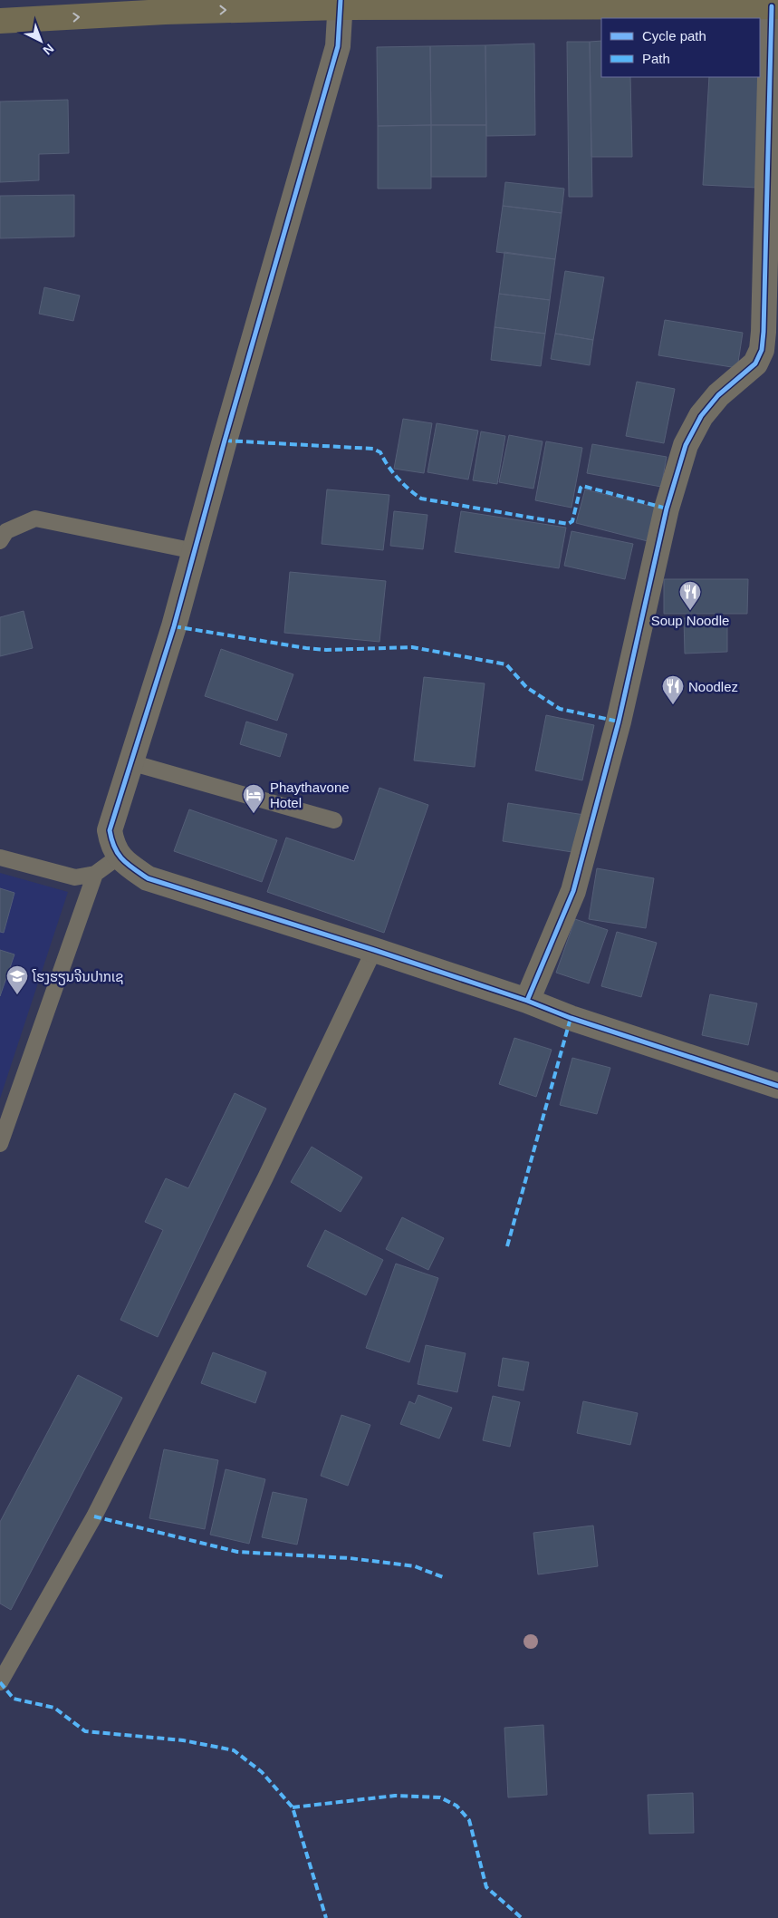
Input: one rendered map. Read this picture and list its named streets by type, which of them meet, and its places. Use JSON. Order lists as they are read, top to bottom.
{
  "places": {
    "restaurant": ["Soup Noodle", "Noodlez"],
    "hotel": ["Phaythavone Hotel"],
    "school or university": ["ໂຮງຮຽນຈີນປາກເຊ"]
  },
  "legend": ["Cycle path", "Path"],
  "north": "bottom right"
}
